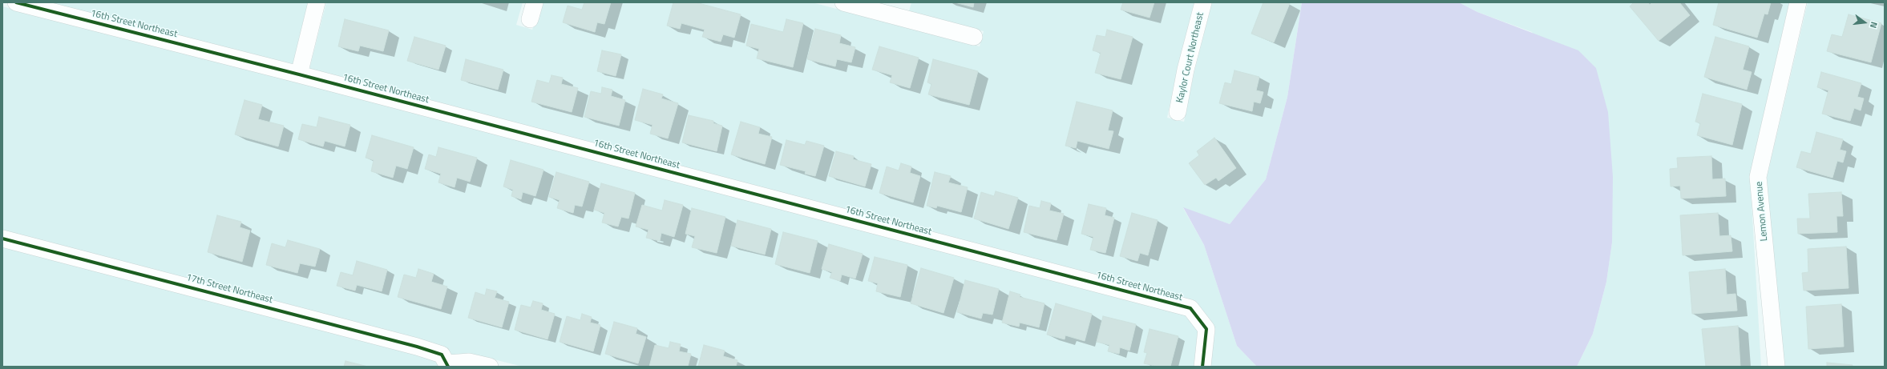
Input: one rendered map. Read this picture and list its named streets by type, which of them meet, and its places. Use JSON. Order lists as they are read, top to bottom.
{
  "streets": {
    "street": [
      "16th Street Northeast",
      "Kaylor Court Northeast",
      "Lemon Avenue",
      "17th Street Northeast"
    ]
  },
  "north": "right"
}
